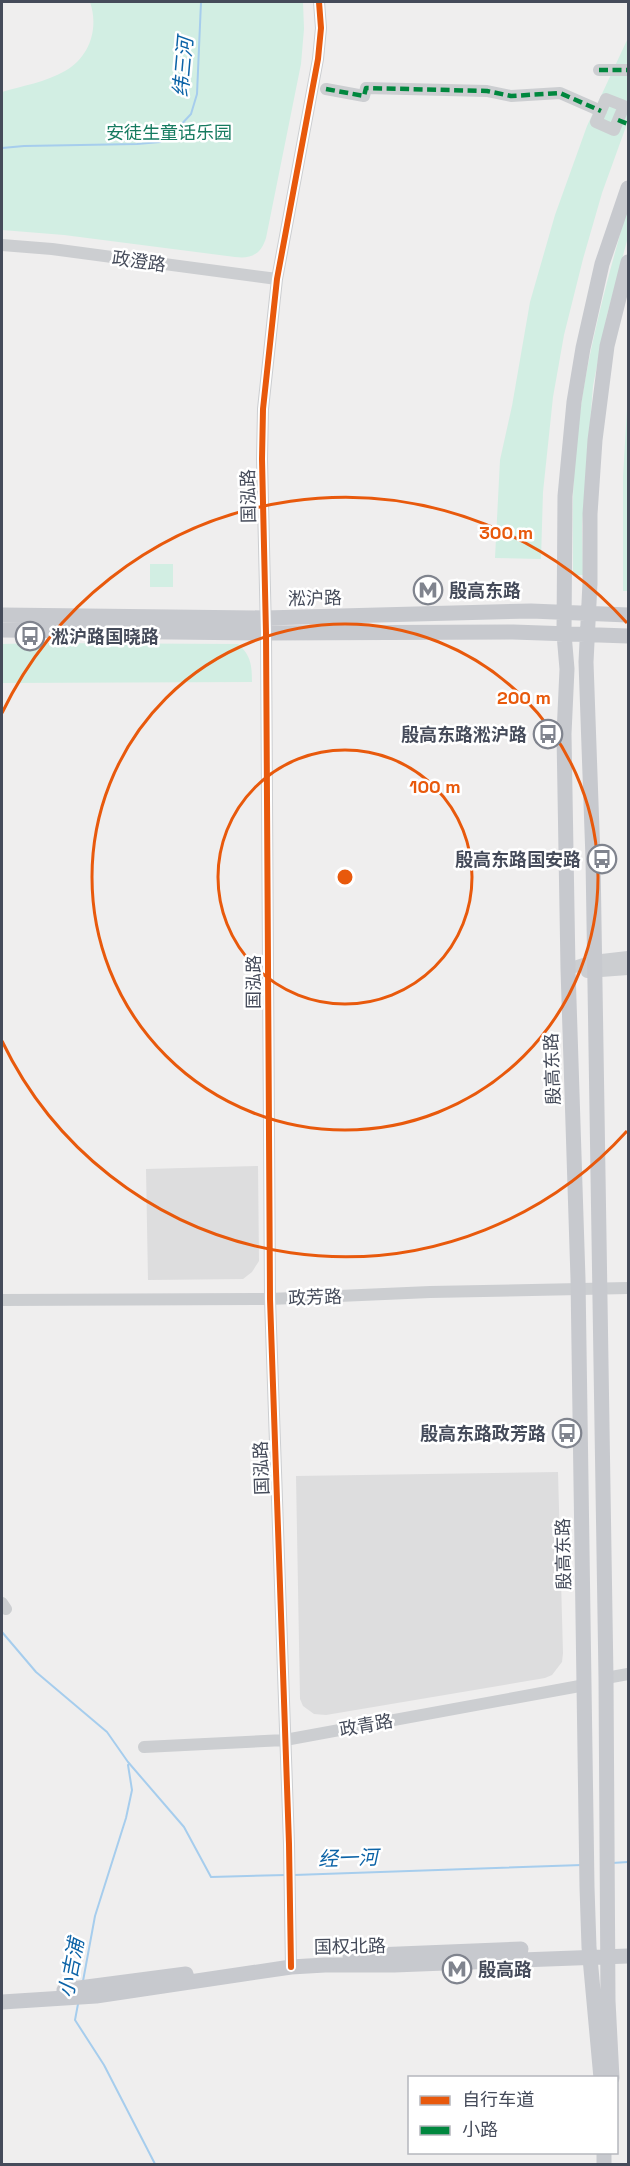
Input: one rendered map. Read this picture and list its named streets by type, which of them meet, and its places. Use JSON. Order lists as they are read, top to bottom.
{
  "streets": {
    "main road": ["淞沪路", "殷高东路", "国权北路"],
    "street": [
      "政澄路",
      "国泓路",
      "政芳路",
      "政青路"
    ]
  },
  "crossings": [
    ["政澄路", "国泓路"],
    ["国泓路", "淞沪路"],
    ["国泓路", "政芳路"],
    ["国泓路", "政青路"],
    ["国泓路", "国权北路"],
    ["淞沪路", "殷高东路"],
    ["殷高东路", "政芳路"],
    ["殷高东路", "政青路"],
    ["殷高东路", "国权北路"]
  ],
  "water": ["纬三河", "经一河", "小吉浦"],
  "parks": ["安徒生童话乐园"],
  "places": {
    "metro station": ["殷高东路", "殷高路"],
    "bus stop": [
      "淞沪路国晓路",
      "殷高东路淞沪路",
      "殷高东路国安路",
      "殷高东路政芳路"
    ]
  },
  "legend": ["自行车道", "小路"],
  "rings": ["300 m", "200 m", "100 m"]
}
